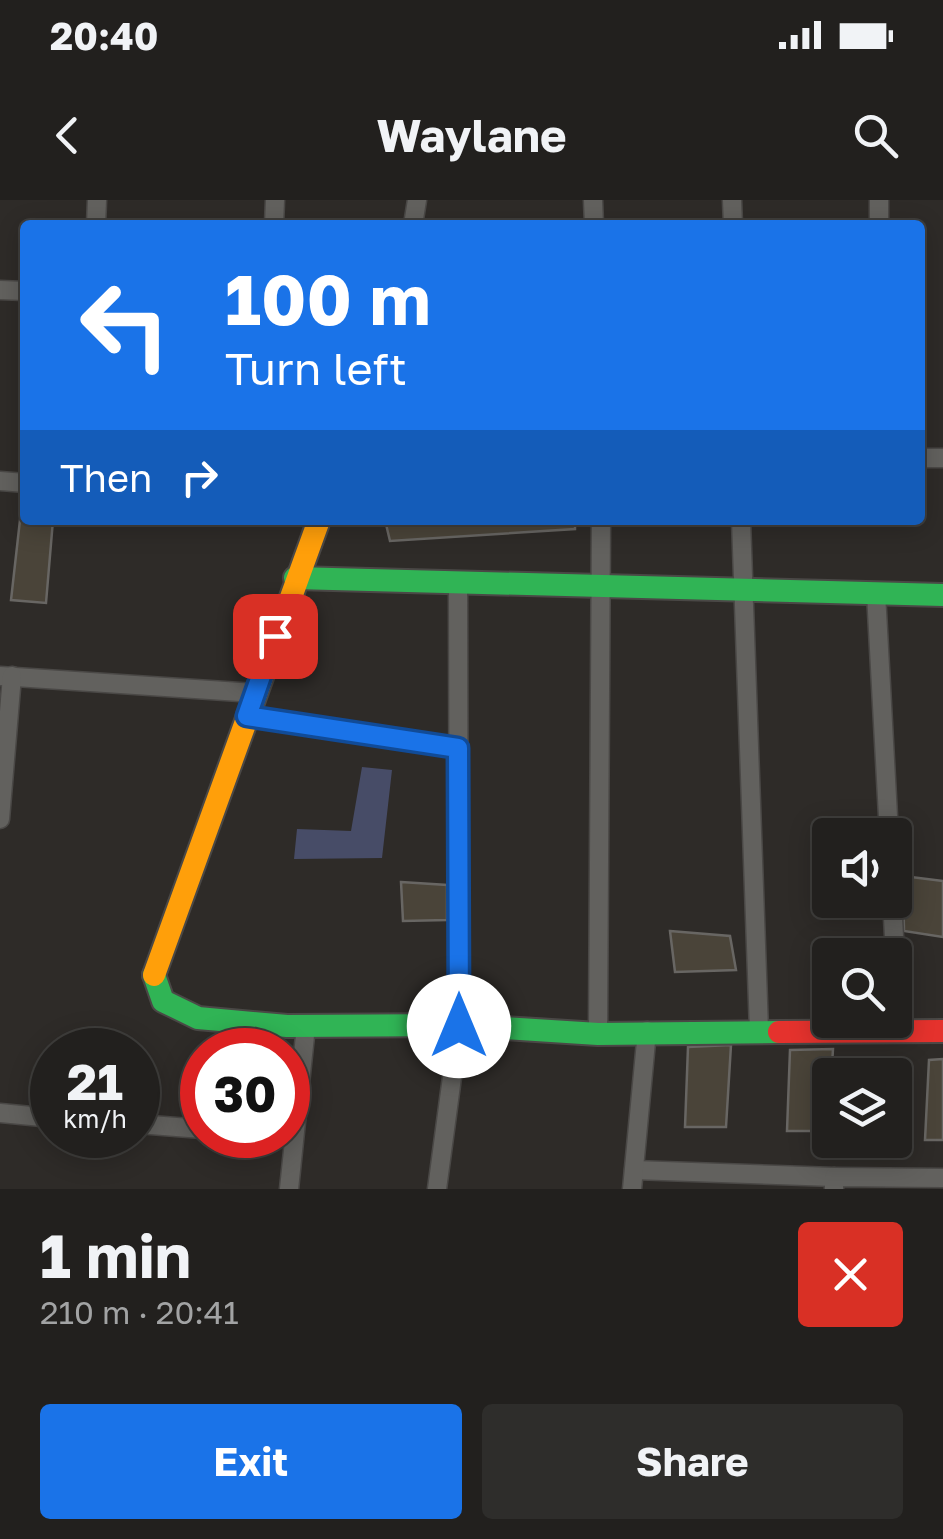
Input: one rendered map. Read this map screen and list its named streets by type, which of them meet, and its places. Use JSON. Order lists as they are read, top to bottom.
{
  "page": {
    "status": "20:40",
    "header": "Waylane",
    "turn": ["100 m", "Turn left"],
    "then": "Then",
    "speed": "21 km/h",
    "limit": "30",
    "heading": ["1 min", "210 m · 20:41"],
    "buttons": ["Exit", "Share"]
  }
}
